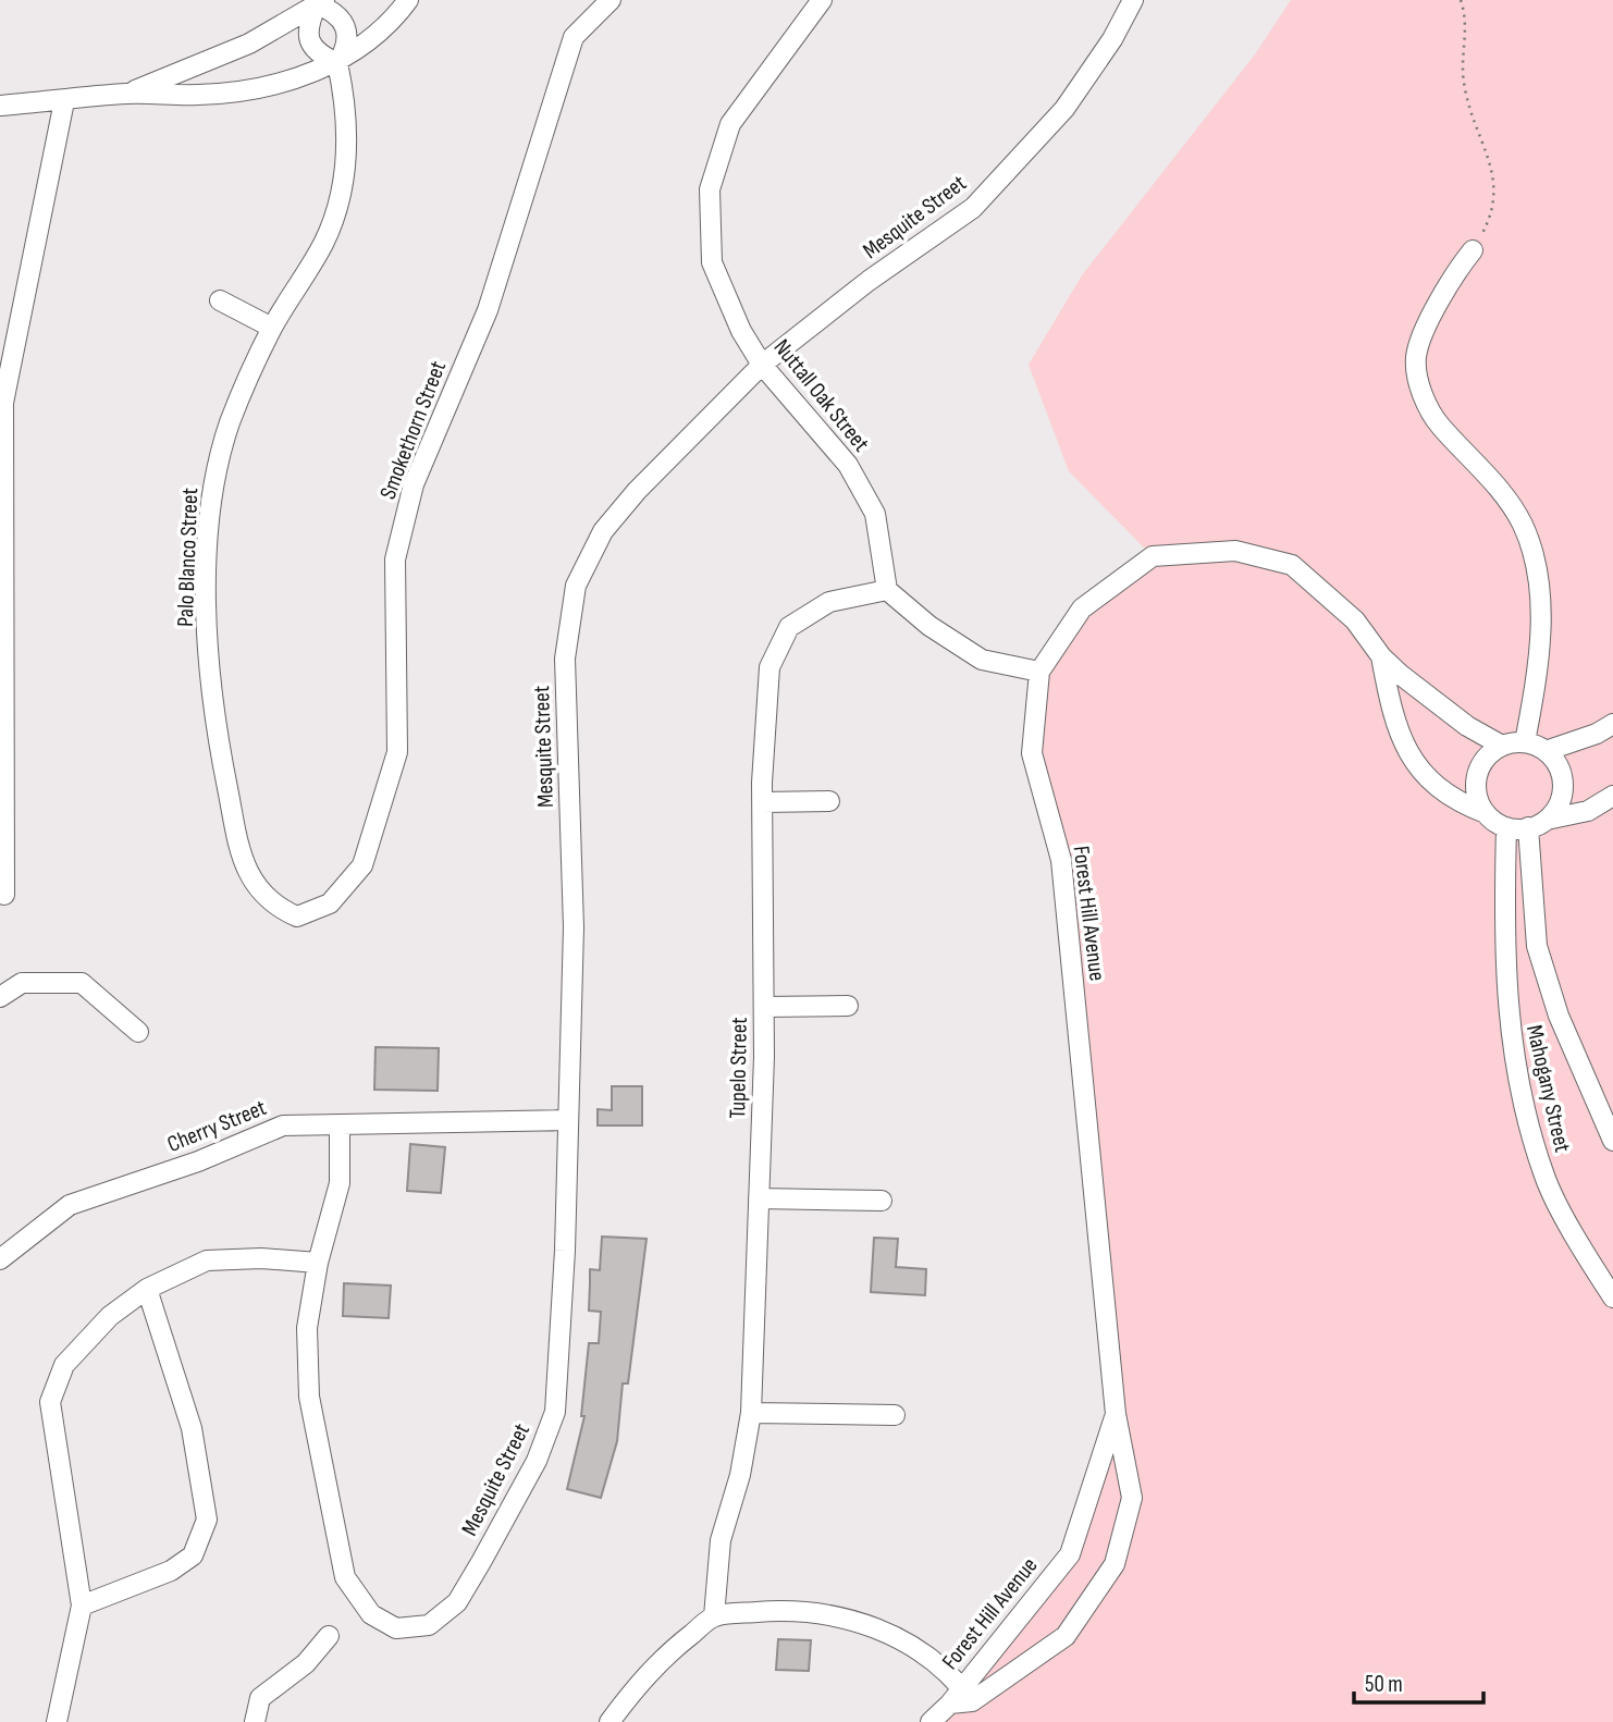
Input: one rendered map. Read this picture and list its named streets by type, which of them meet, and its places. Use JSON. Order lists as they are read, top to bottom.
{
  "streets": {
    "street": [
      "Mesquite Street",
      "Nuttall Oak Street",
      "Smokethorn Street",
      "Palo Blanco Street",
      "Forest Hill Avenue",
      "Tupelo Street",
      "Mahogany Street",
      "Cherry Street"
    ]
  },
  "crossings": [
    ["Mesquite Street", "Nuttall Oak Street"],
    ["Mesquite Street", "Cherry Street"],
    ["Nuttall Oak Street", "Tupelo Street"],
    ["Smokethorn Street", "Palo Blanco Street"],
    ["Forest Hill Avenue", "Mahogany Street"]
  ],
  "scale_bar": "50 m"
}
